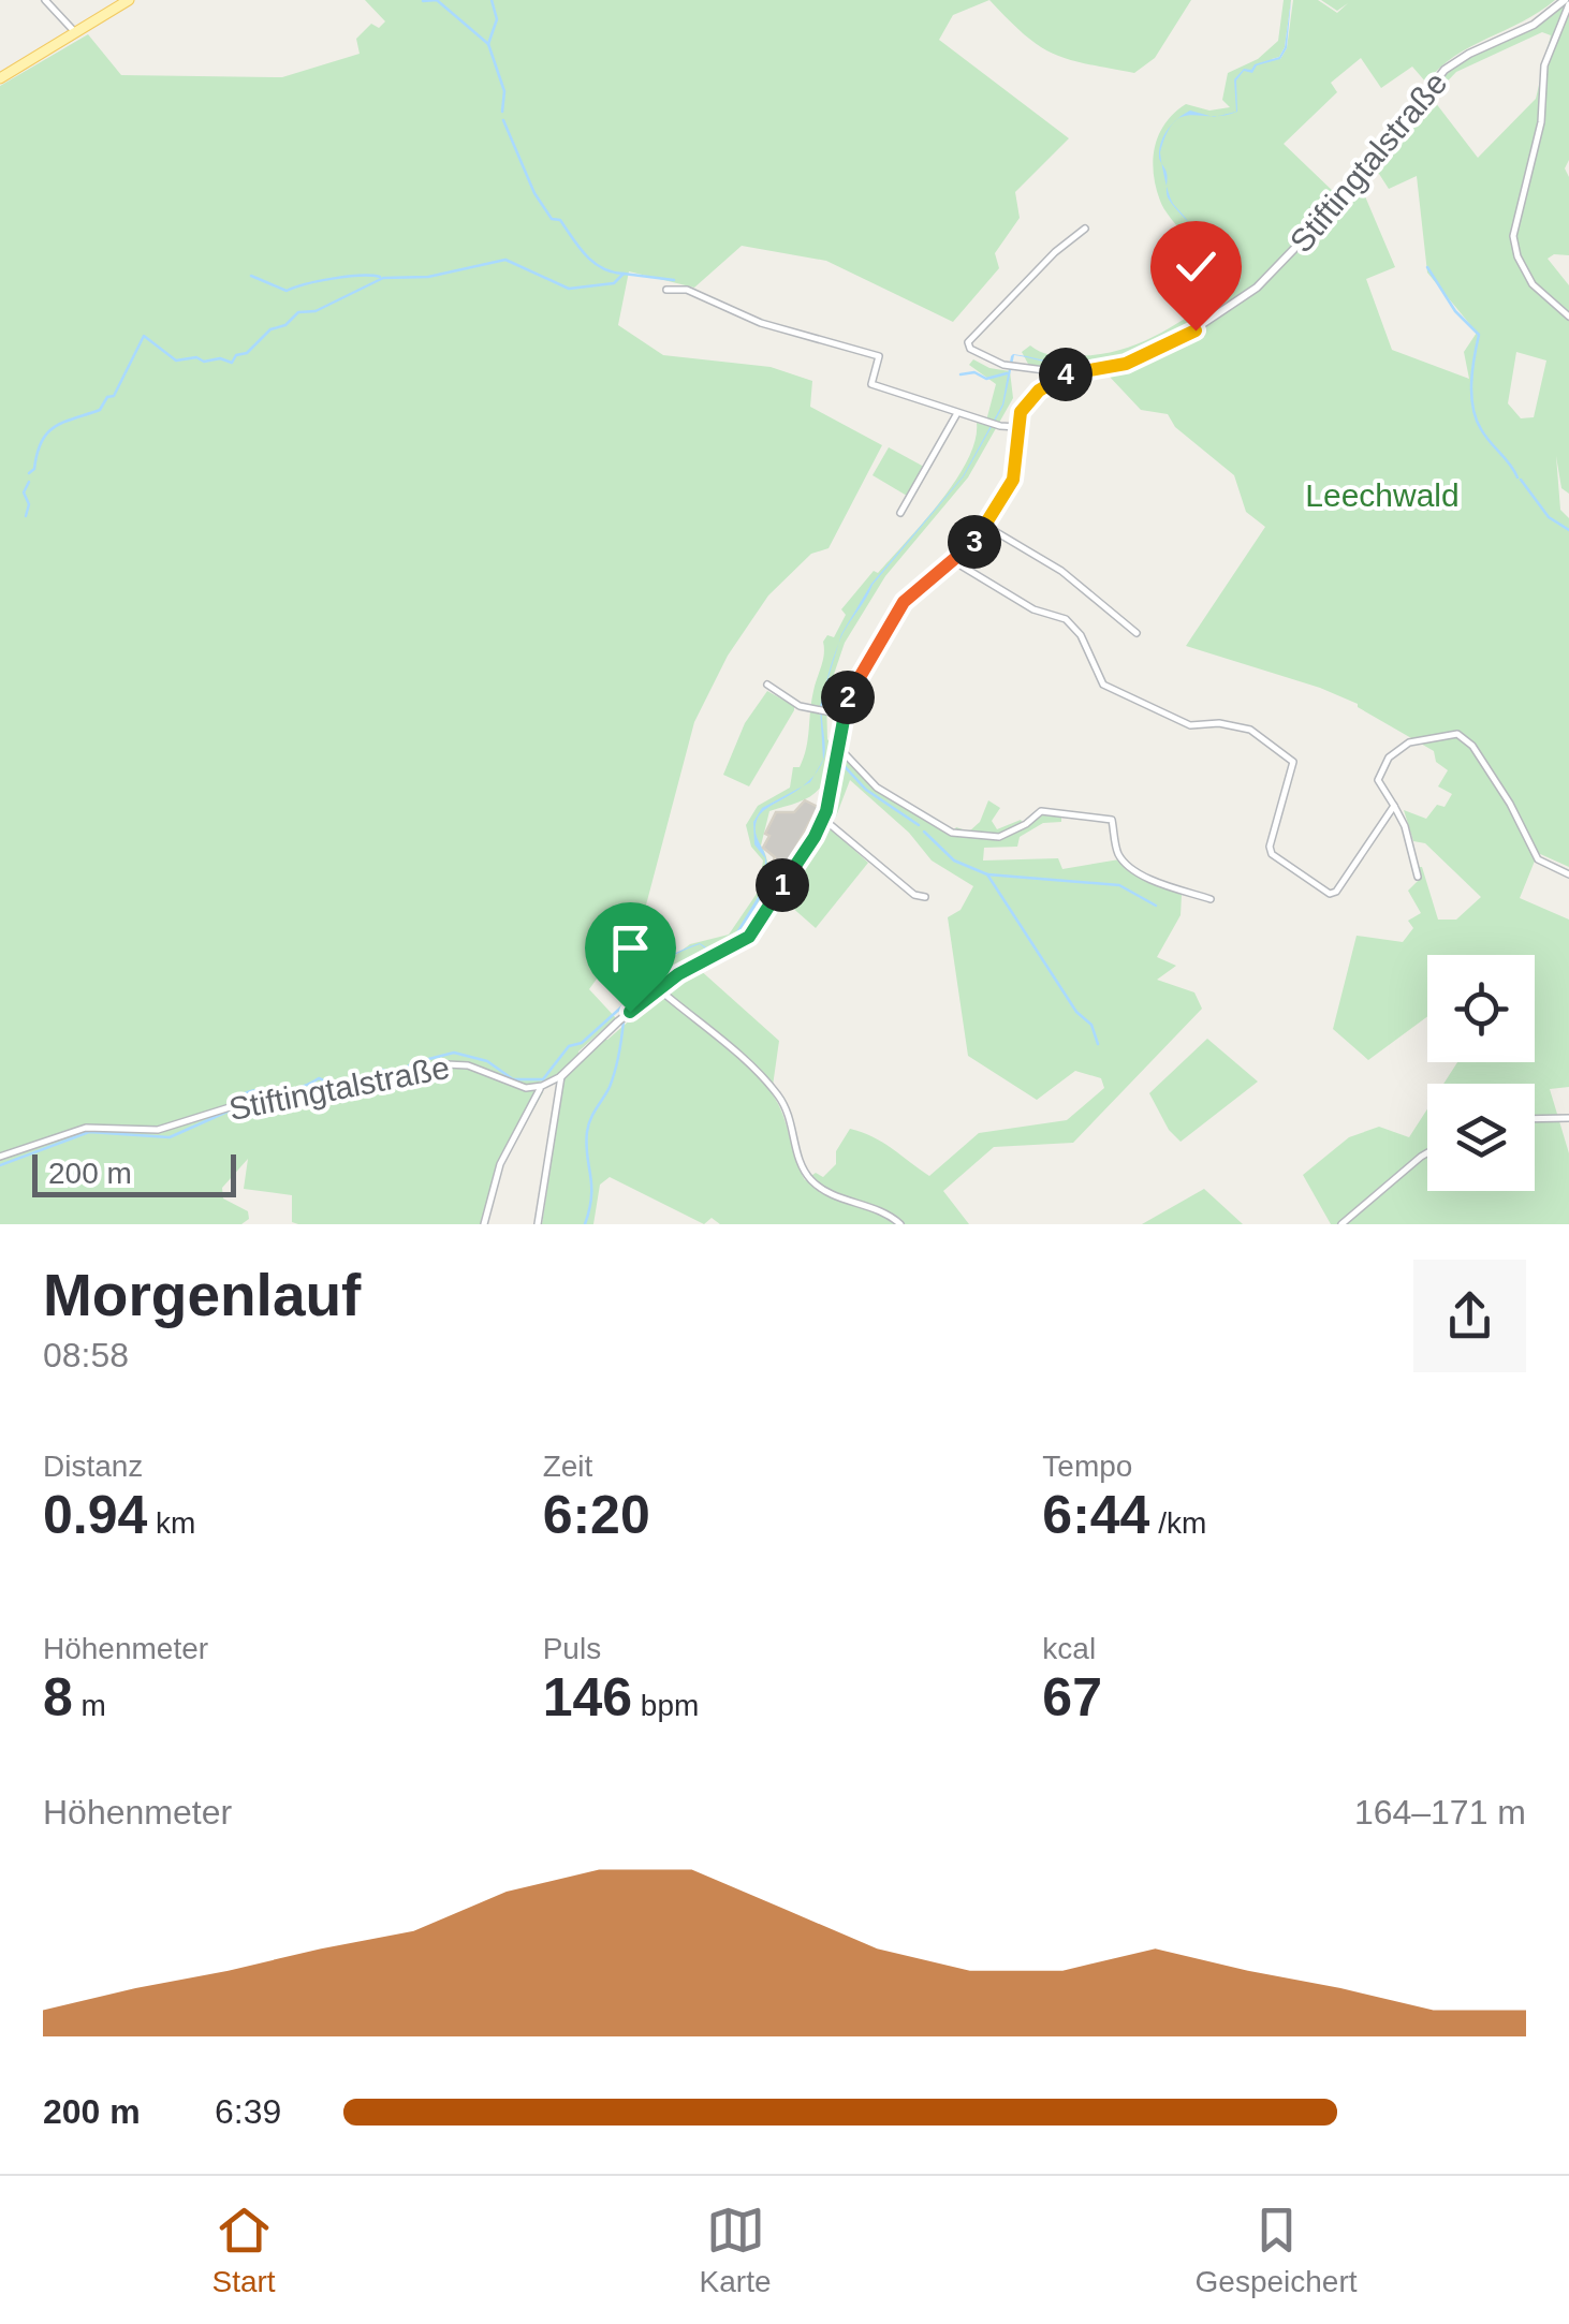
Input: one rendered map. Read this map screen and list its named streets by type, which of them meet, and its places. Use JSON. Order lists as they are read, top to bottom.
{
  "streets": {
    "street": ["Stiftingtalstraße"]
  },
  "parks": ["Leechwald"],
  "scale_bar": "200 m",
  "page": {
    "pins": [
      "4",
      "3",
      "2",
      "1"
    ],
    "scale": "200 m",
    "heading": ["Morgenlauf", "08:58"],
    "stats": [
      ["Distanz", "0.94 km"],
      ["Zeit", "6:20"],
      ["Tempo", "6:44 /km"],
      ["Höhenmeter", "8 m"],
      ["Puls", "146 bpm"],
      ["kcal", "67"]
    ],
    "chart": ["Höhenmeter", "164–171 m"],
    "list": [
      {
        "name": "200 m",
        "note": "6:39"
      }
    ],
    "tabs": ["Start", "Karte", "Gespeichert"]
  }
}
